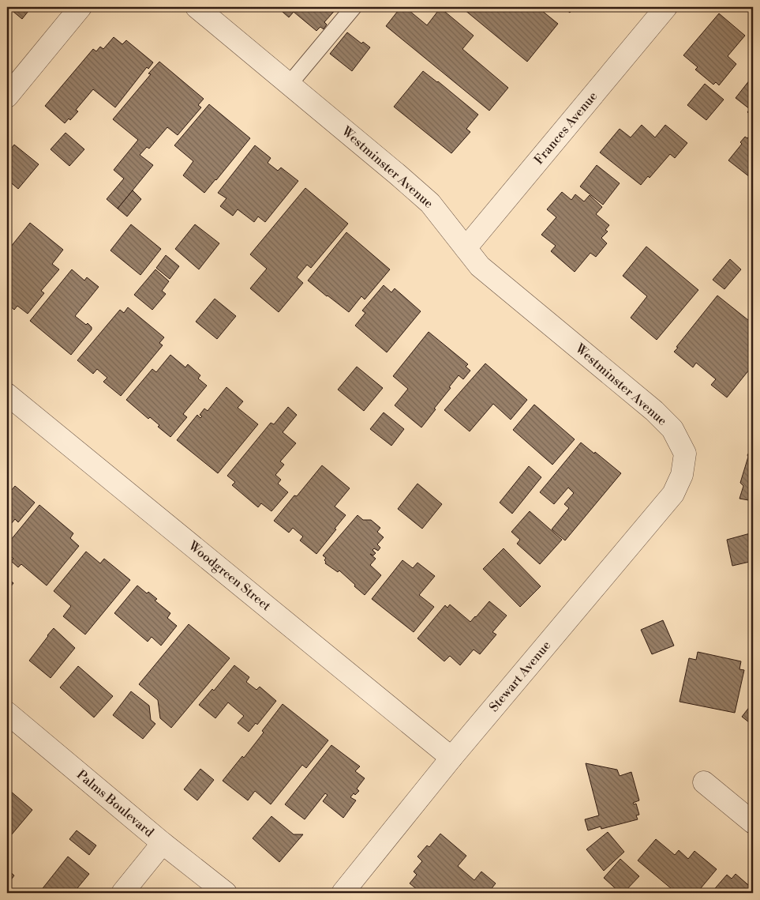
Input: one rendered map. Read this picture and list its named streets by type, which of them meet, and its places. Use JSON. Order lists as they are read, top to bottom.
{
  "streets": {
    "street": [
      "Frances Avenue",
      "Westminster Avenue",
      "Woodgreen Street",
      "Stewart Avenue",
      "Palms Boulevard"
    ]
  },
  "crossings": [
    ["Frances Avenue", "Westminster Avenue"],
    ["Westminster Avenue", "Stewart Avenue"],
    ["Woodgreen Street", "Stewart Avenue"]
  ]
}
